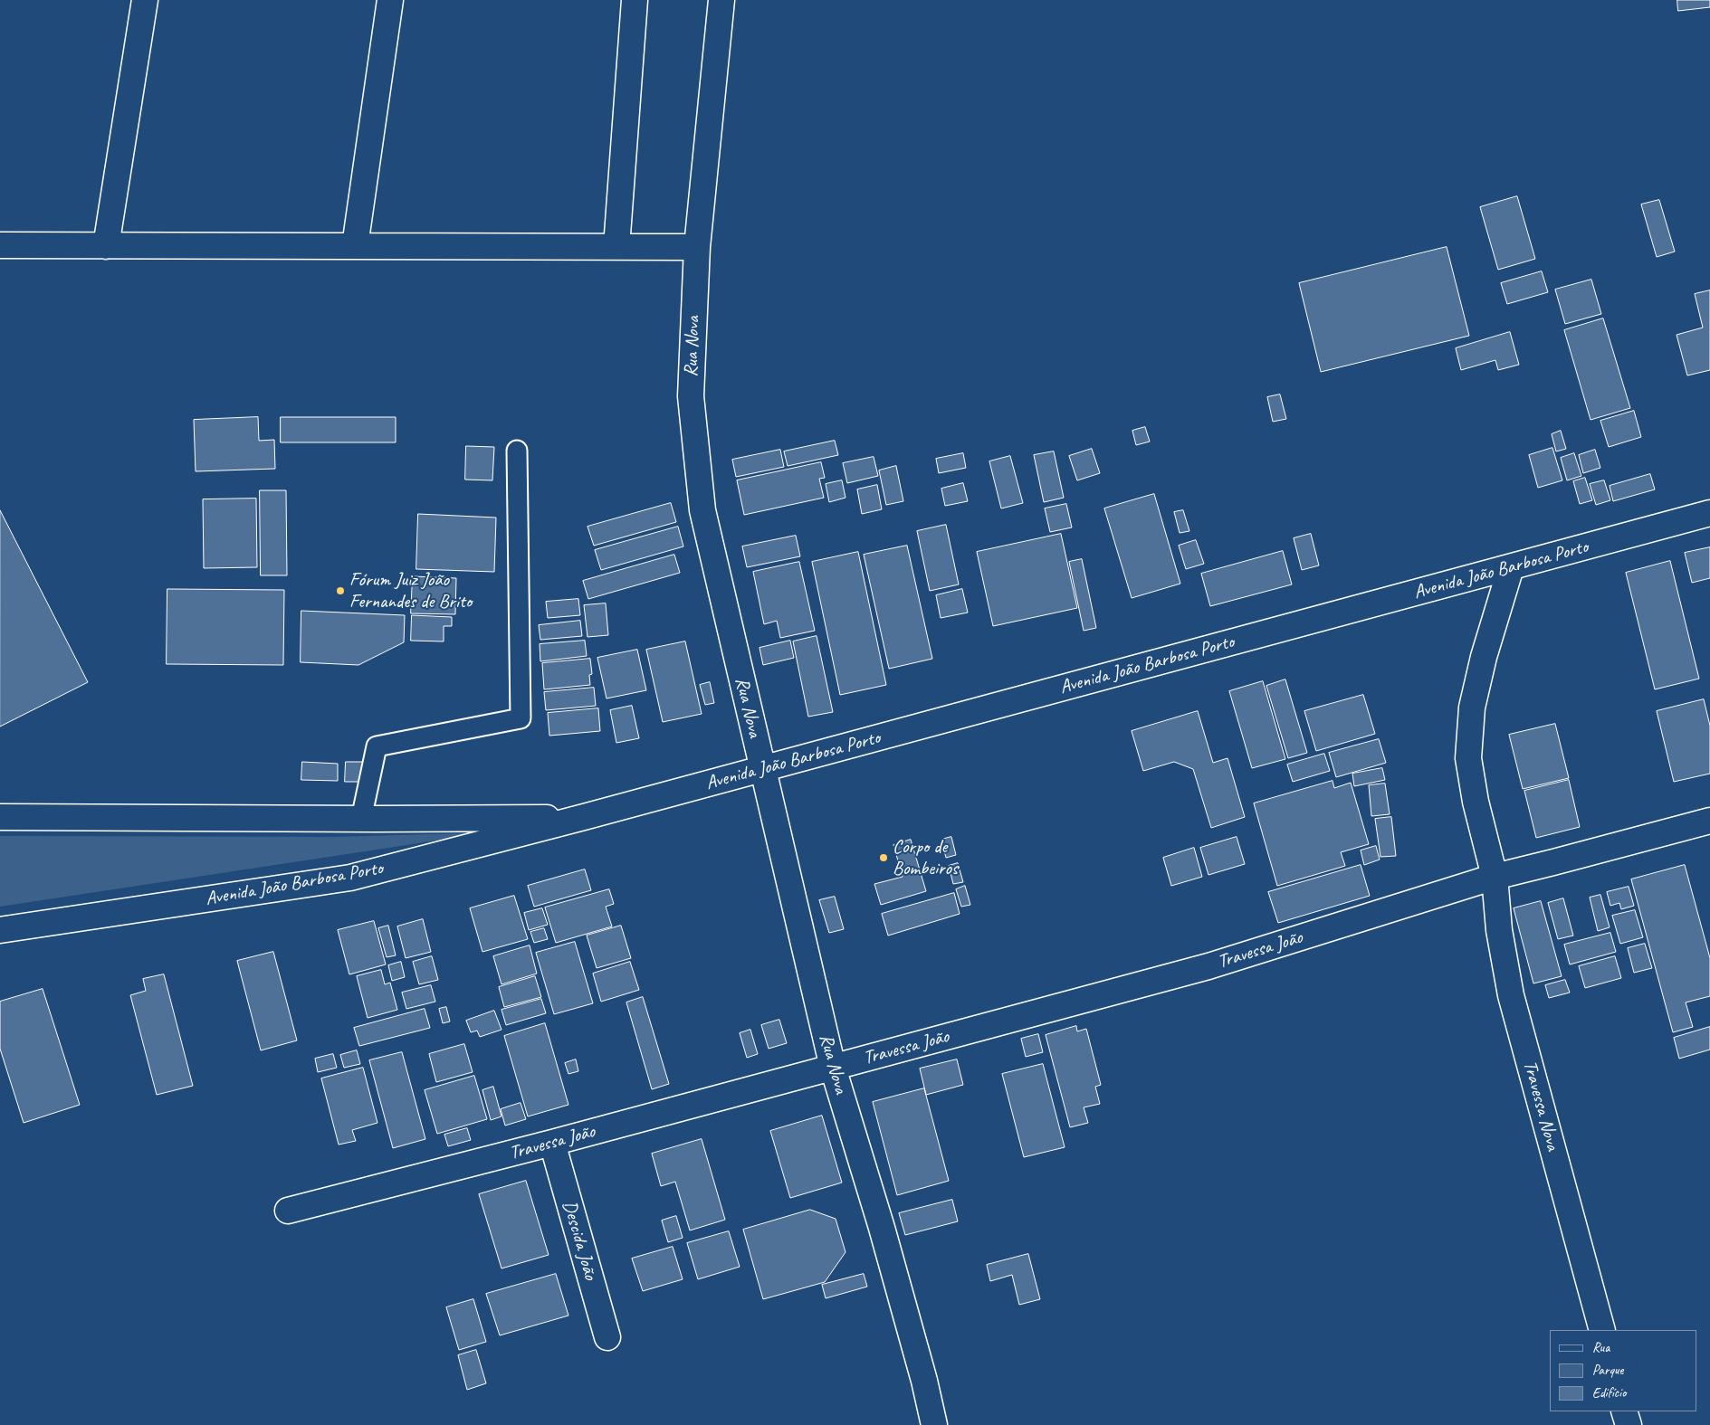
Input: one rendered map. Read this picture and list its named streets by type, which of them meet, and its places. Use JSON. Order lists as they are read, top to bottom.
{
  "streets": {
    "street": [
      "Rua Nova",
      "Avenida João Barbosa Porto",
      "Travessa João",
      "Travessa Nova",
      "Descida João"
    ]
  },
  "crossings": [
    ["Rua Nova", "Avenida João Barbosa Porto"],
    ["Rua Nova", "Travessa João"],
    ["Avenida João Barbosa Porto", "Travessa Nova"],
    ["Travessa João", "Travessa Nova"],
    ["Travessa João", "Descida João"]
  ],
  "places": ["Fórum Juiz João Fernandes de Brito", "Corpo de Bombeiros"],
  "legend": ["Rua", "Parque", "Edifício"]
}
